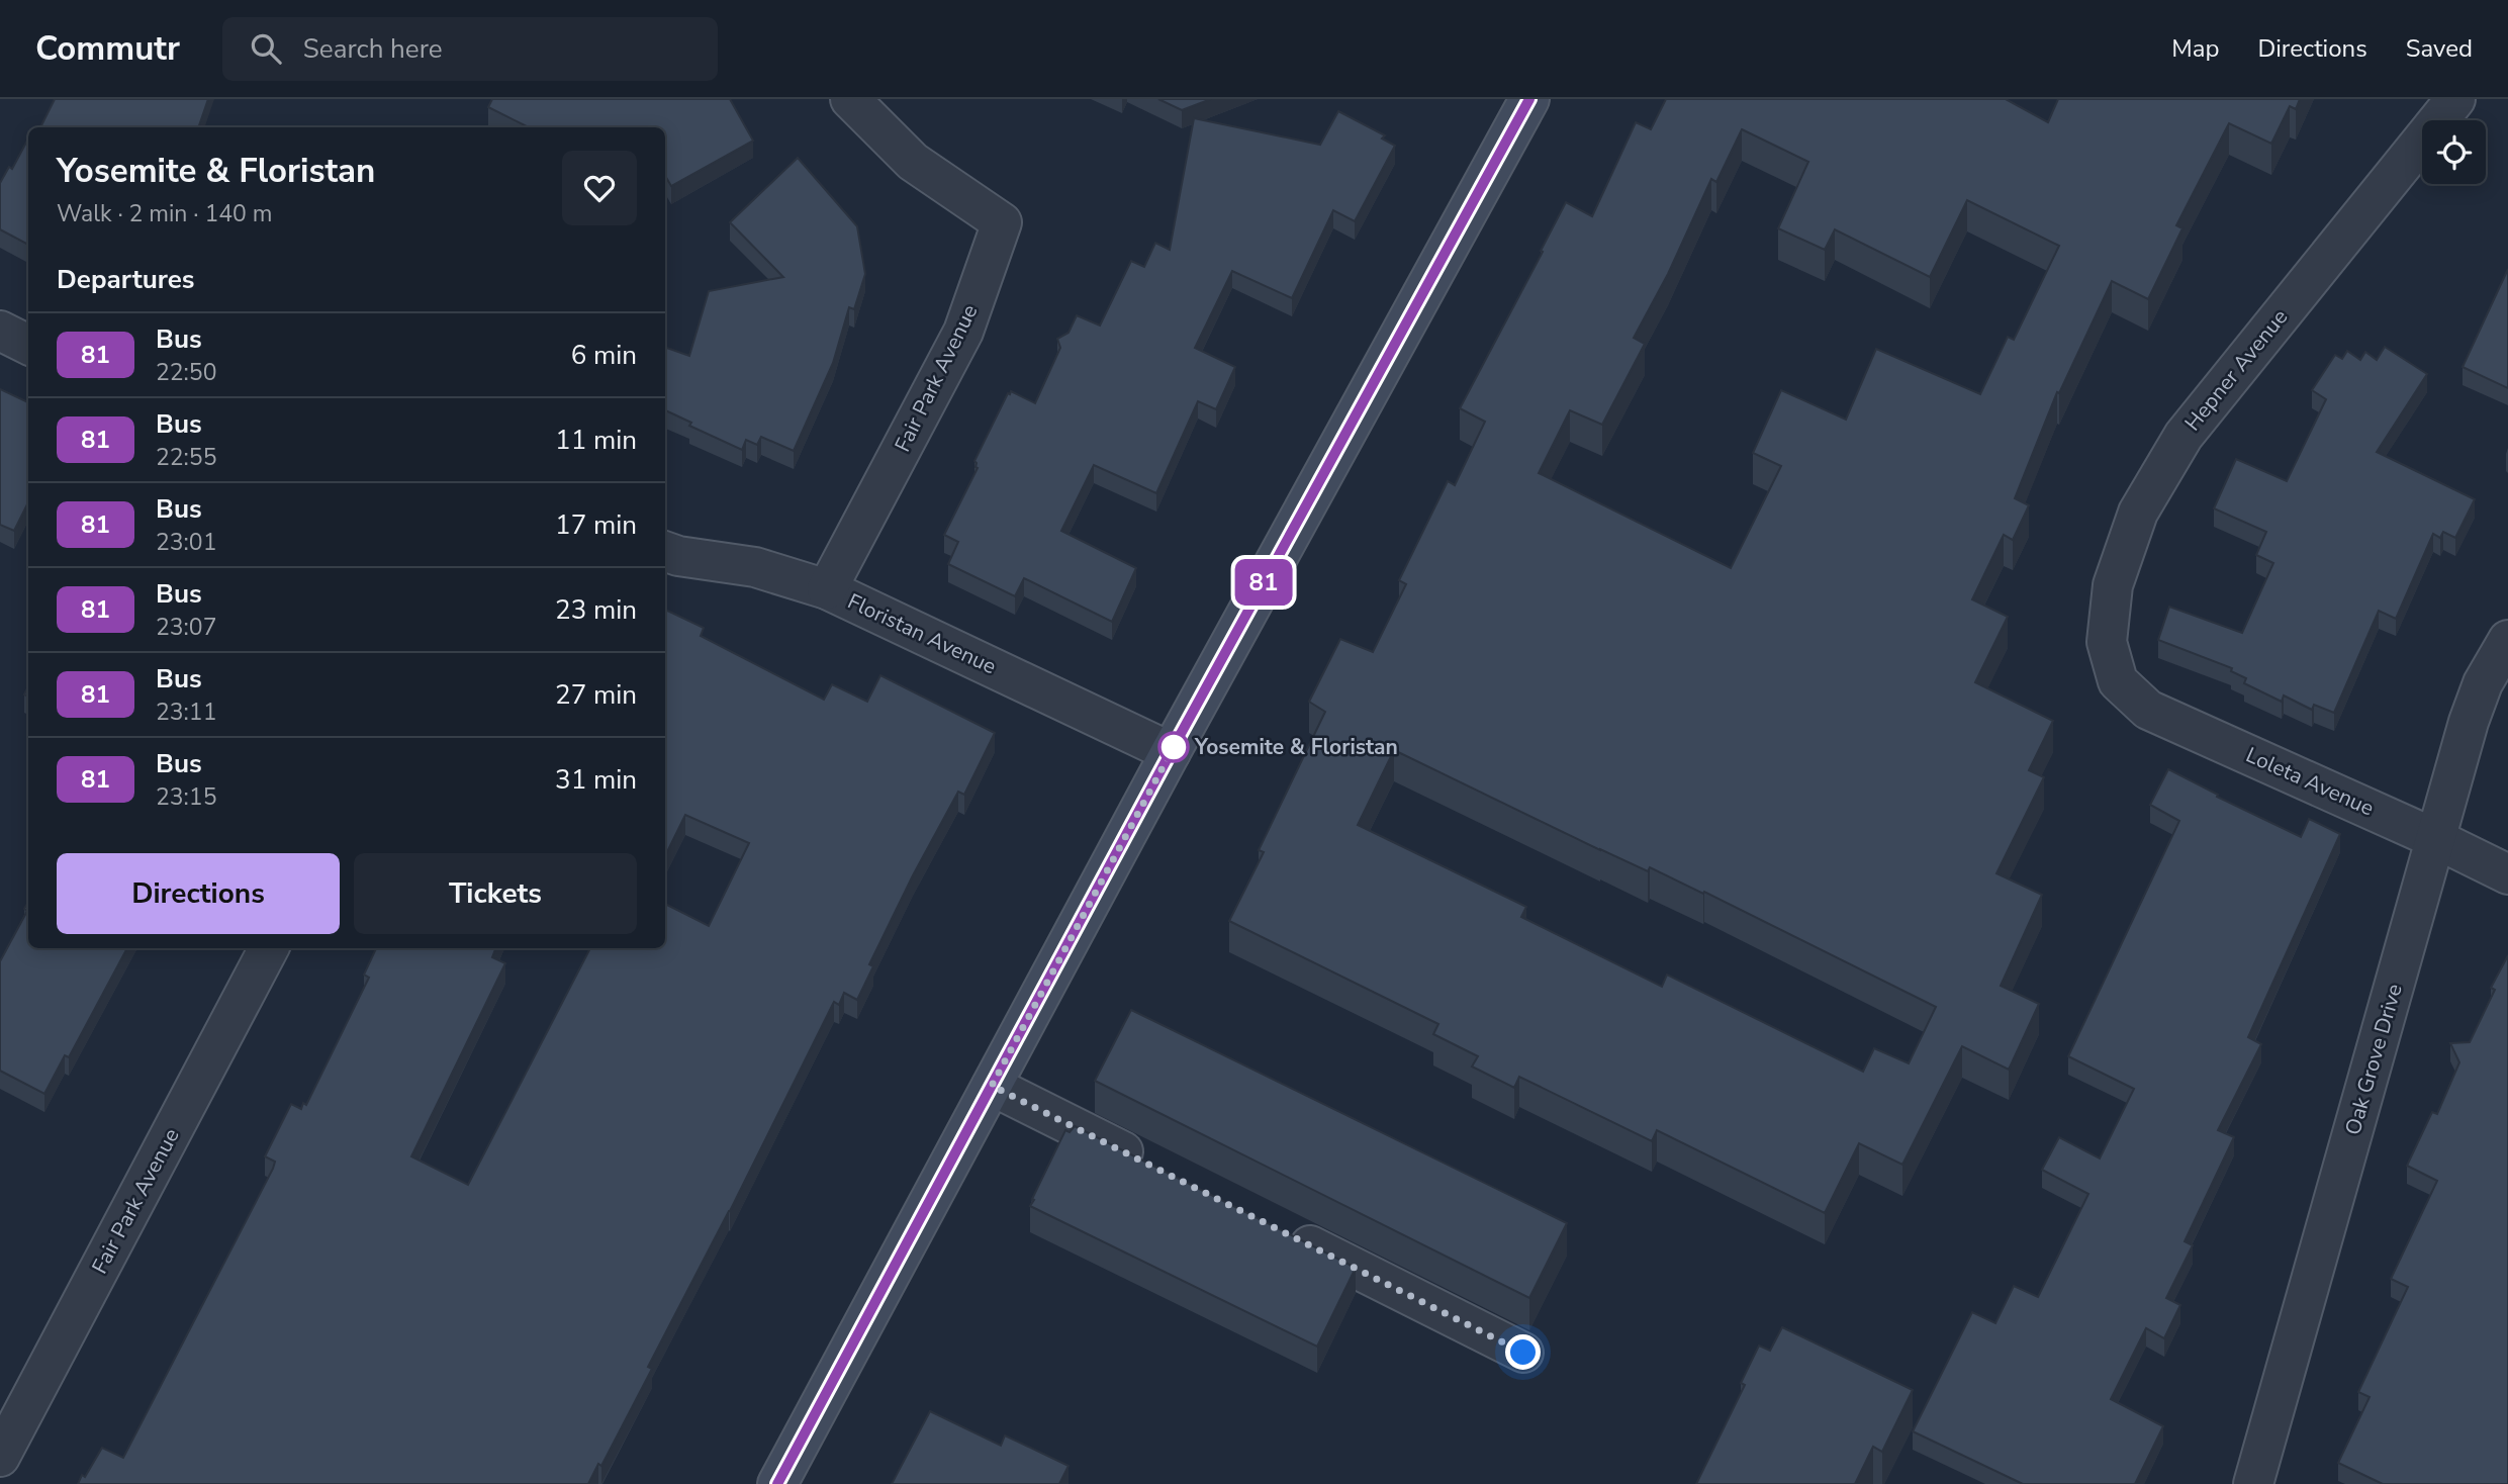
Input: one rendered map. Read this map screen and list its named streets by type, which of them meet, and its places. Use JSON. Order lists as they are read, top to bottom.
{
  "streets": {
    "street": [
      "Hepner Avenue",
      "Fair Park Avenue",
      "Floristan Avenue",
      "Loleta Avenue",
      "Oak Grove Drive"
    ]
  },
  "crossings": [
    ["Hepner Avenue", "Loleta Avenue"],
    ["Fair Park Avenue", "Floristan Avenue"],
    ["Loleta Avenue", "Oak Grove Drive"]
  ],
  "places": ["Yosemite & Floristan"],
  "lines": ["bus line 81"],
  "page": {
    "header": "Commutr",
    "search": "Search here",
    "nav": ["Map", "Directions", "Saved"],
    "on_map": "81",
    "heading": [
      ["Yosemite & Floristan", "Walk · 2 min · 140 m"],
      "Departures"
    ],
    "list": [
      {
        "mark": "81",
        "name": "Bus",
        "note": "22:50",
        "value": "6 min"
      },
      {
        "mark": "81",
        "name": "Bus",
        "note": "22:55",
        "value": "11 min"
      },
      {
        "mark": "81",
        "name": "Bus",
        "note": "23:01",
        "value": "17 min"
      },
      {
        "mark": "81",
        "name": "Bus",
        "note": "23:07",
        "value": "23 min"
      },
      {
        "mark": "81",
        "name": "Bus",
        "note": "23:11",
        "value": "27 min"
      },
      {
        "mark": "81",
        "name": "Bus",
        "note": "23:15",
        "value": "31 min"
      }
    ],
    "buttons": ["Directions", "Tickets"]
  }
}
